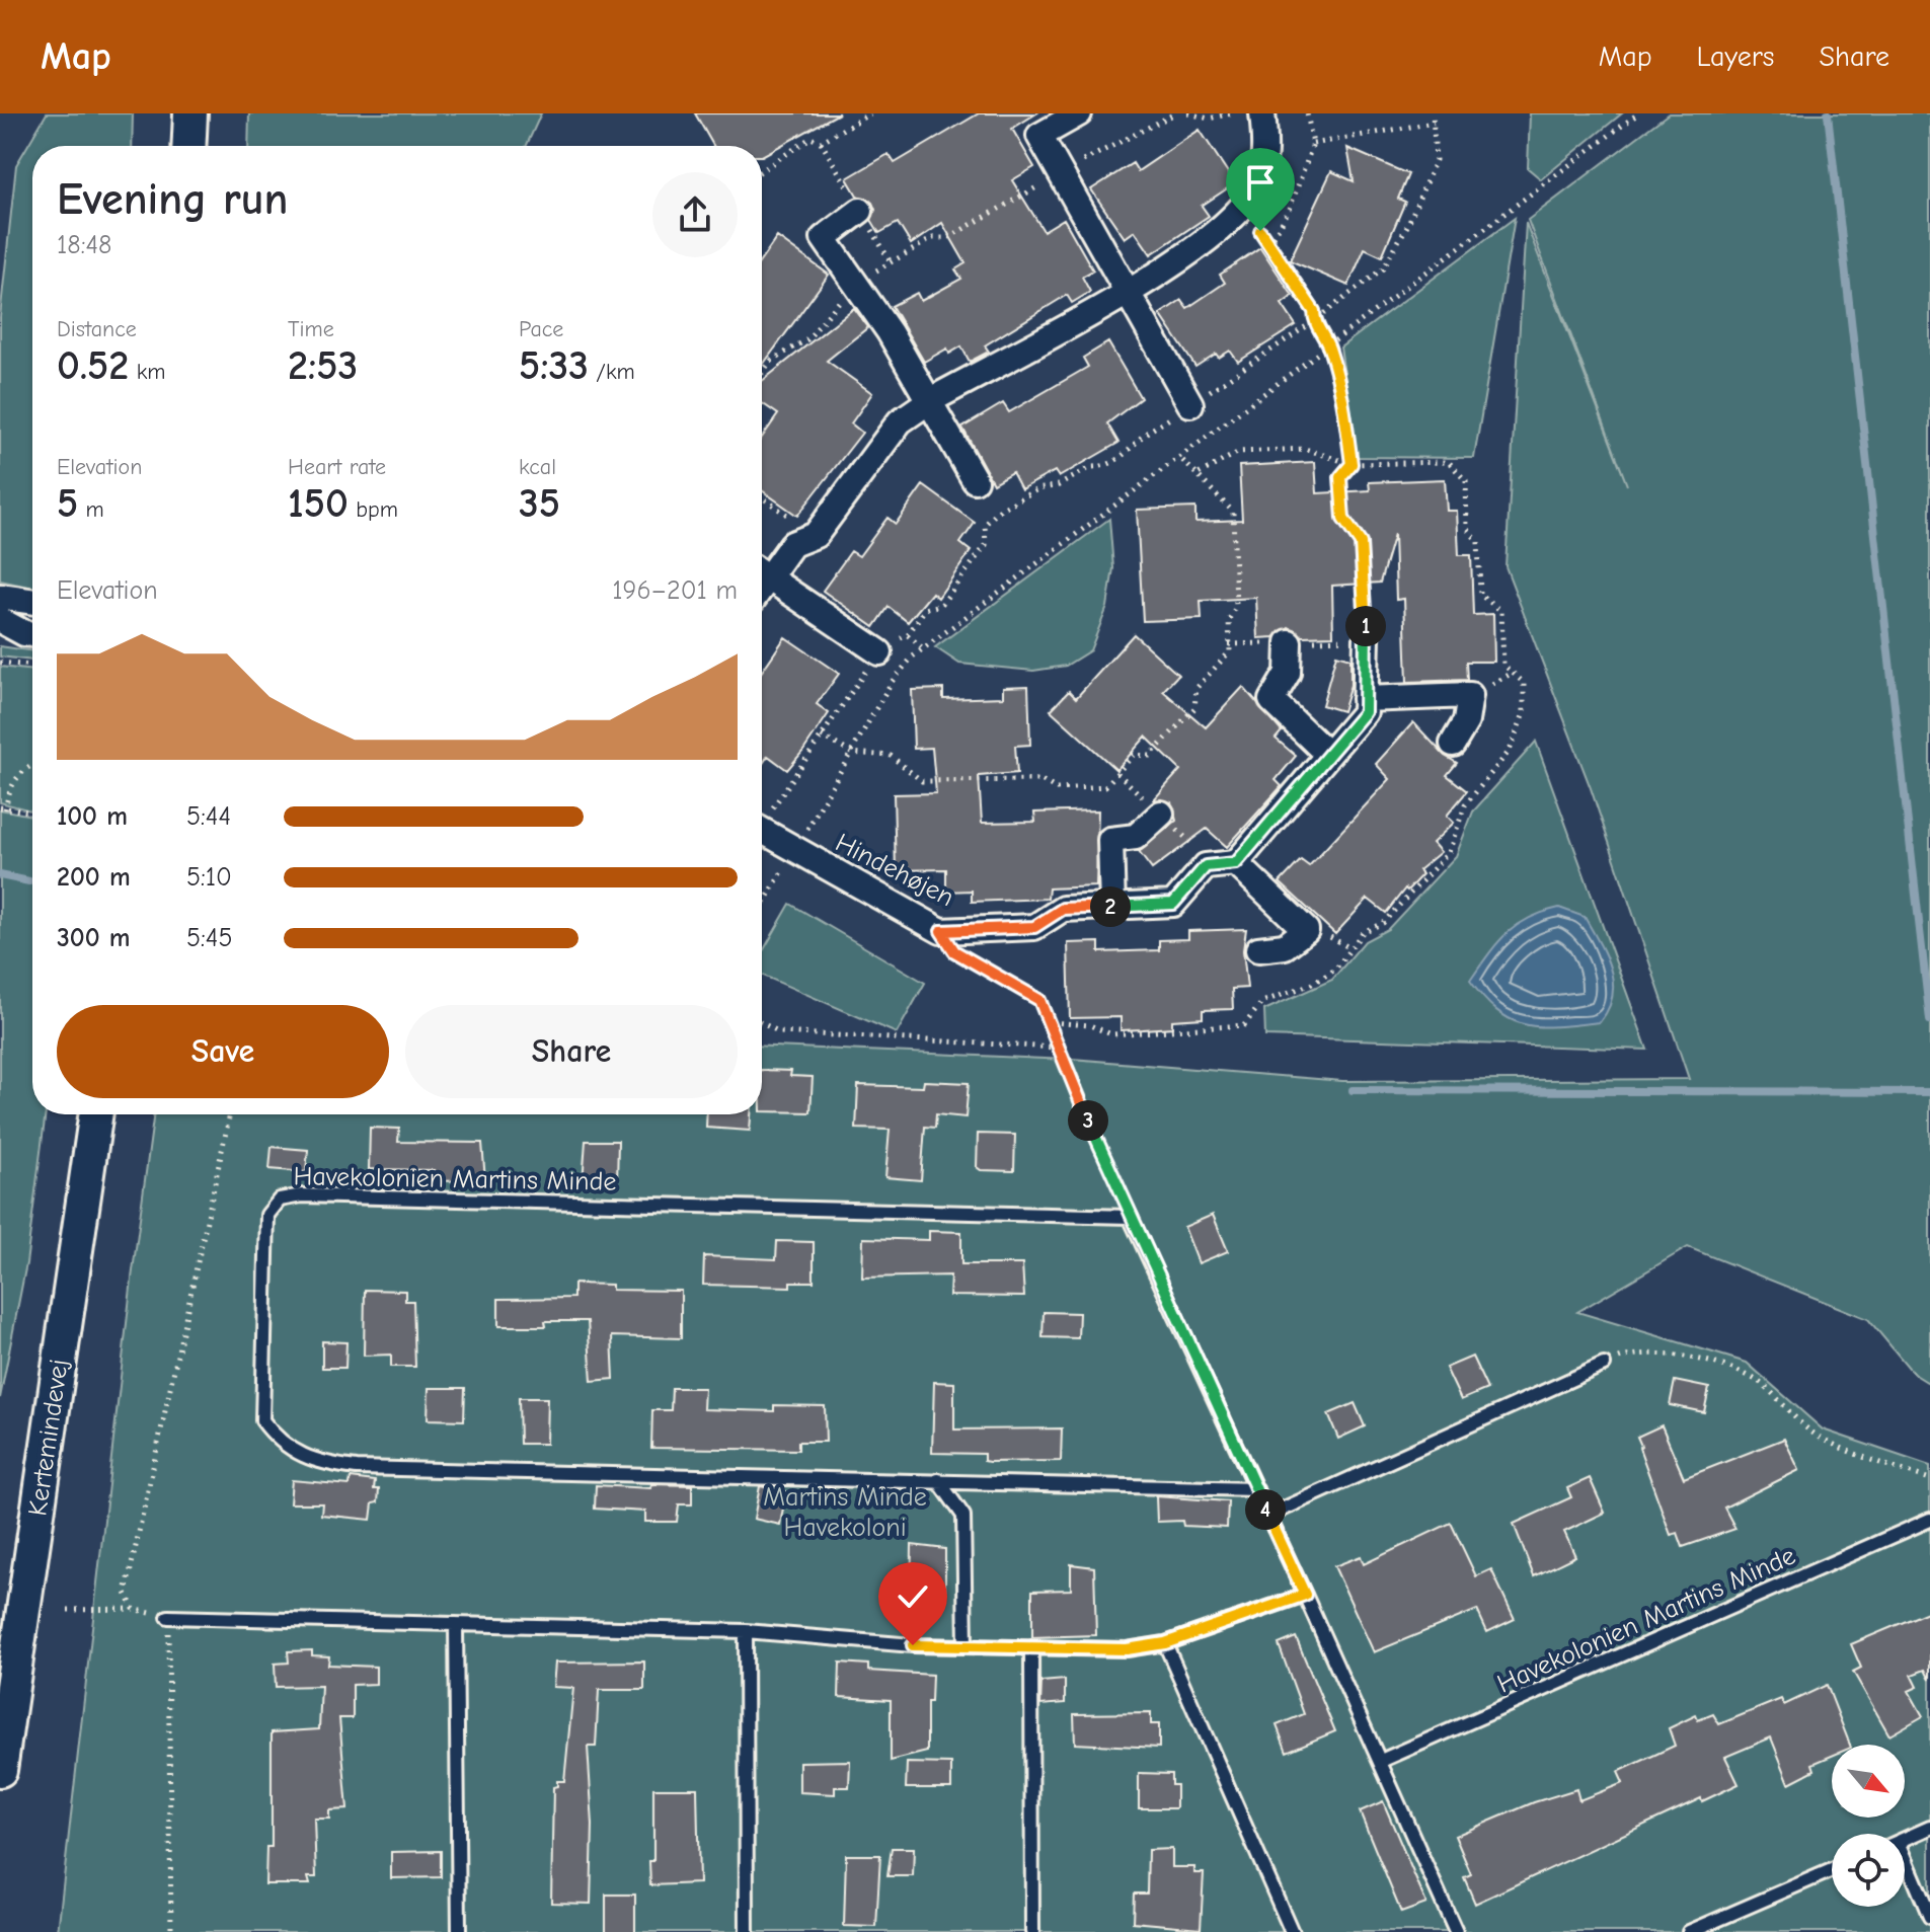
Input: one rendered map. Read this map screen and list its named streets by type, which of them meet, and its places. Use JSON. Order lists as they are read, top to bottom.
{
  "streets": {
    "main road": ["Kertemindevej"],
    "street": ["Hindehøjen"],
    "lane": ["Havekolonien Martins Minde"]
  },
  "parks": ["Martins Minde Havekoloni"],
  "north": "bottom right",
  "page": {
    "header": "Map",
    "nav": ["Map", "Layers", "Share"],
    "heading": ["Evening run", "18:48"],
    "stats": [
      ["Distance", "0.52 km"],
      ["Time", "2:53"],
      ["Pace", "5:33 /km"],
      ["Elevation", "5 m"],
      ["Heart rate", "150 bpm"],
      ["kcal", "35"]
    ],
    "chart": ["Elevation", "196–201 m"],
    "pins": [
      "1",
      "2",
      "3",
      "4"
    ],
    "list": [
      {
        "name": "100 m",
        "note": "5:44"
      },
      {
        "name": "200 m",
        "note": "5:10"
      },
      {
        "name": "300 m",
        "note": "5:45"
      }
    ],
    "buttons": ["Save", "Share"]
  }
}
